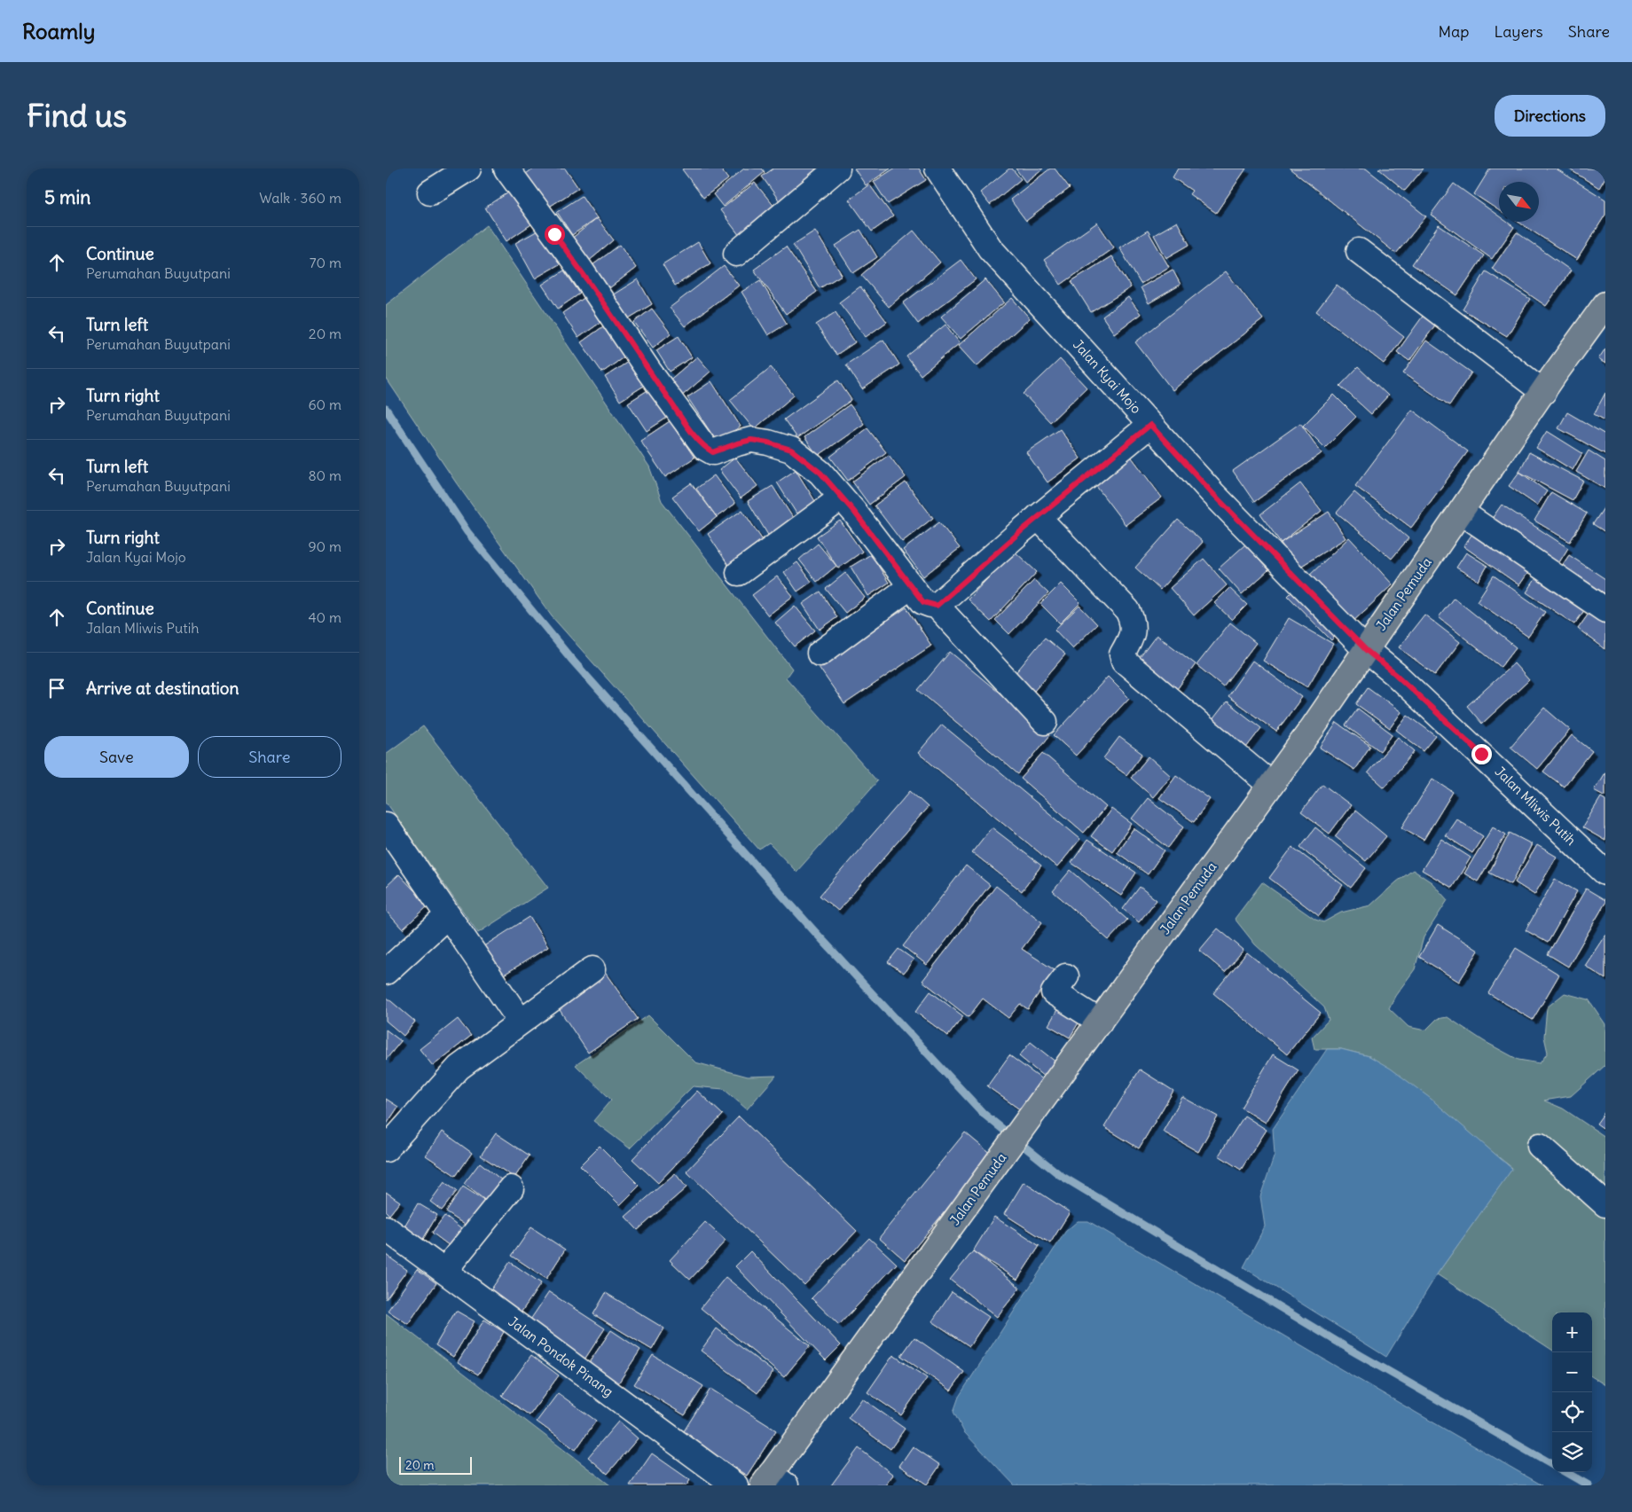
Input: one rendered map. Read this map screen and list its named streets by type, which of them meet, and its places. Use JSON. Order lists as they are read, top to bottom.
{
  "streets": {
    "main road": ["Jalan Pemuda"],
    "street": ["Jalan Kyai Mojo", "Jalan Mliwis Putih", "Jalan Pondok Pinang"]
  },
  "crossings": [
    ["Jalan Kyai Mojo", "Jalan Pemuda"],
    ["Jalan Kyai Mojo", "Jalan Mliwis Putih"],
    ["Jalan Pemuda", "Jalan Mliwis Putih"]
  ],
  "scale_bar": "20 m",
  "north": "bottom right",
  "page": {
    "header": "Roamly",
    "nav": ["Map", "Layers", "Share"],
    "buttons": [
      "Directions",
      ["Save", "Share"]
    ],
    "title": "Find us",
    "heading": ["5 min", "Walk · 360 m"],
    "list": [
      ["Continue", "Perumahan Buyutpani", "70 m"],
      ["Turn left", "Perumahan Buyutpani", "20 m"],
      ["Turn right", "Perumahan Buyutpani", "60 m"],
      ["Turn left", "Perumahan Buyutpani", "80 m"],
      ["Turn right", "Jalan Kyai Mojo", "90 m"],
      ["Continue", "Jalan Mliwis Putih", "40 m"],
      "Arrive at destination"
    ],
    "map_buttons": ["+", "−"],
    "scale": "20 m"
  }
}
